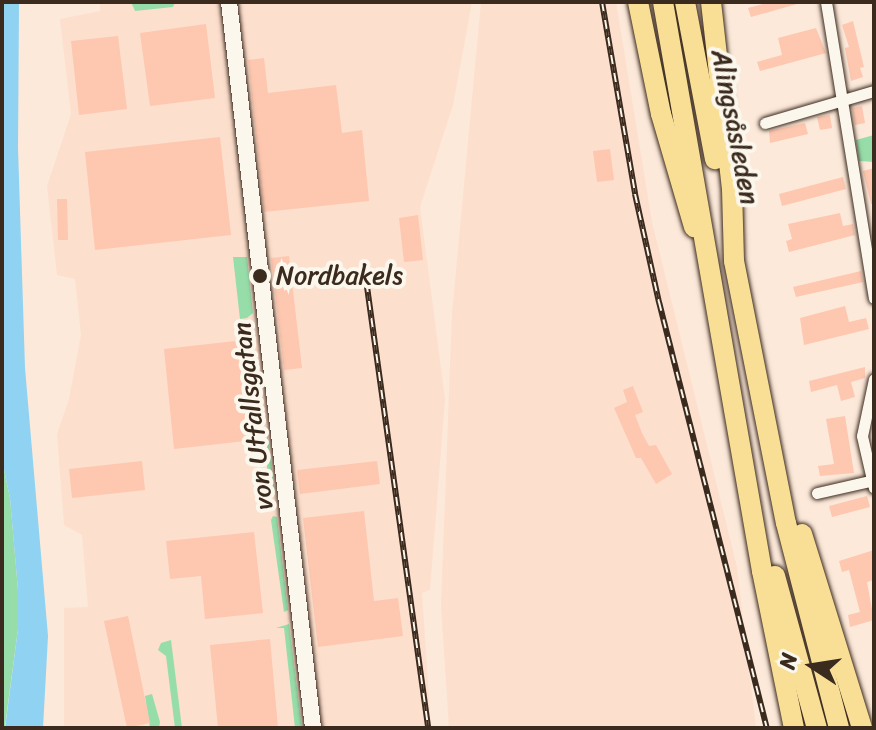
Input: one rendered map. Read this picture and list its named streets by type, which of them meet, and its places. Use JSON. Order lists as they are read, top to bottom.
{
  "streets": {
    "highway": ["Alingsåsleden"],
    "street": ["von Utfallsgatan"]
  },
  "places": ["Nordbakels"],
  "north": "left"
}
